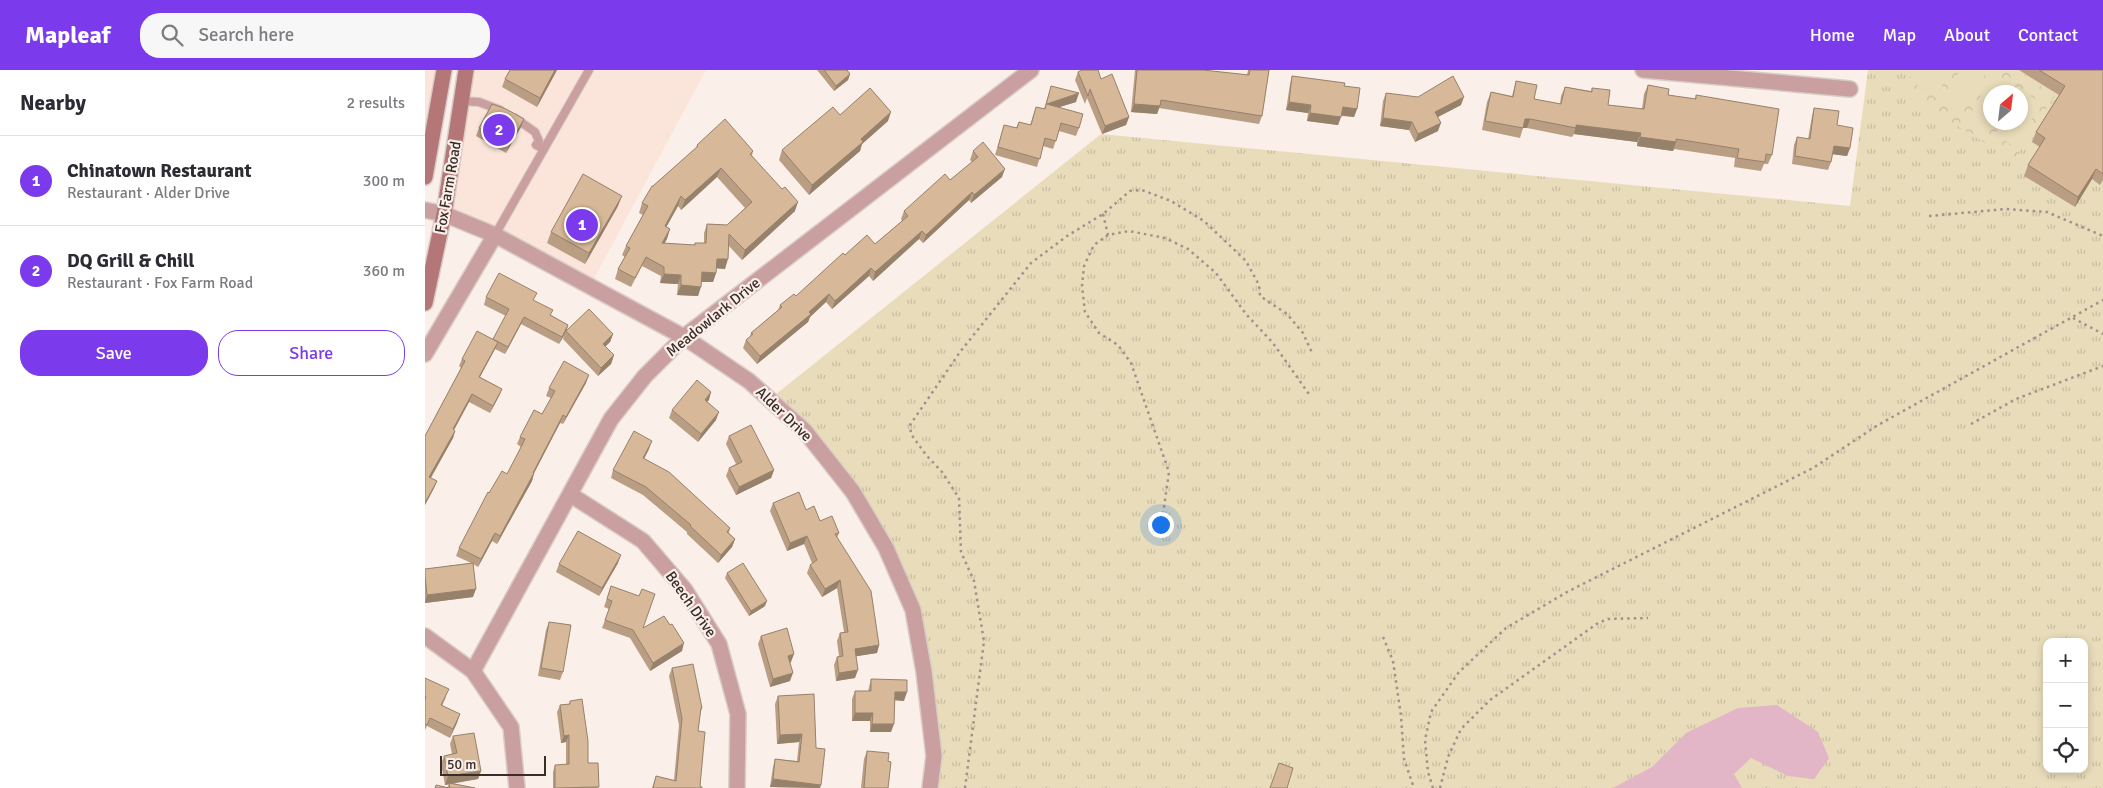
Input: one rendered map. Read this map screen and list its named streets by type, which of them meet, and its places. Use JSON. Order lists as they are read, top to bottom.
{
  "streets": {
    "street": [
      "Fox Farm Road",
      "Meadowlark Drive",
      "Alder Drive",
      "Beech Drive"
    ]
  },
  "crossings": [
    ["Fox Farm Road", "Alder Drive"],
    ["Meadowlark Drive", "Alder Drive"],
    ["Meadowlark Drive", "Beech Drive"]
  ],
  "scale_bar": "50 m",
  "north": "top right",
  "page": {
    "header": "Mapleaf",
    "search": "Search here",
    "nav": [
      "Home",
      "Map",
      "About",
      "Contact"
    ],
    "heading": ["Nearby", "2 results"],
    "pins": ["2", "1"],
    "list": [
      {
        "mark": "1",
        "name": "Chinatown Restaurant",
        "note": "Restaurant · Alder Drive",
        "value": "300 m"
      },
      {
        "mark": "2",
        "name": "DQ Grill & Chill",
        "note": "Restaurant · Fox Farm Road",
        "value": "360 m"
      }
    ],
    "buttons": ["Save", "Share"],
    "map_buttons": ["+", "−"],
    "scale": "50 m"
  }
}
